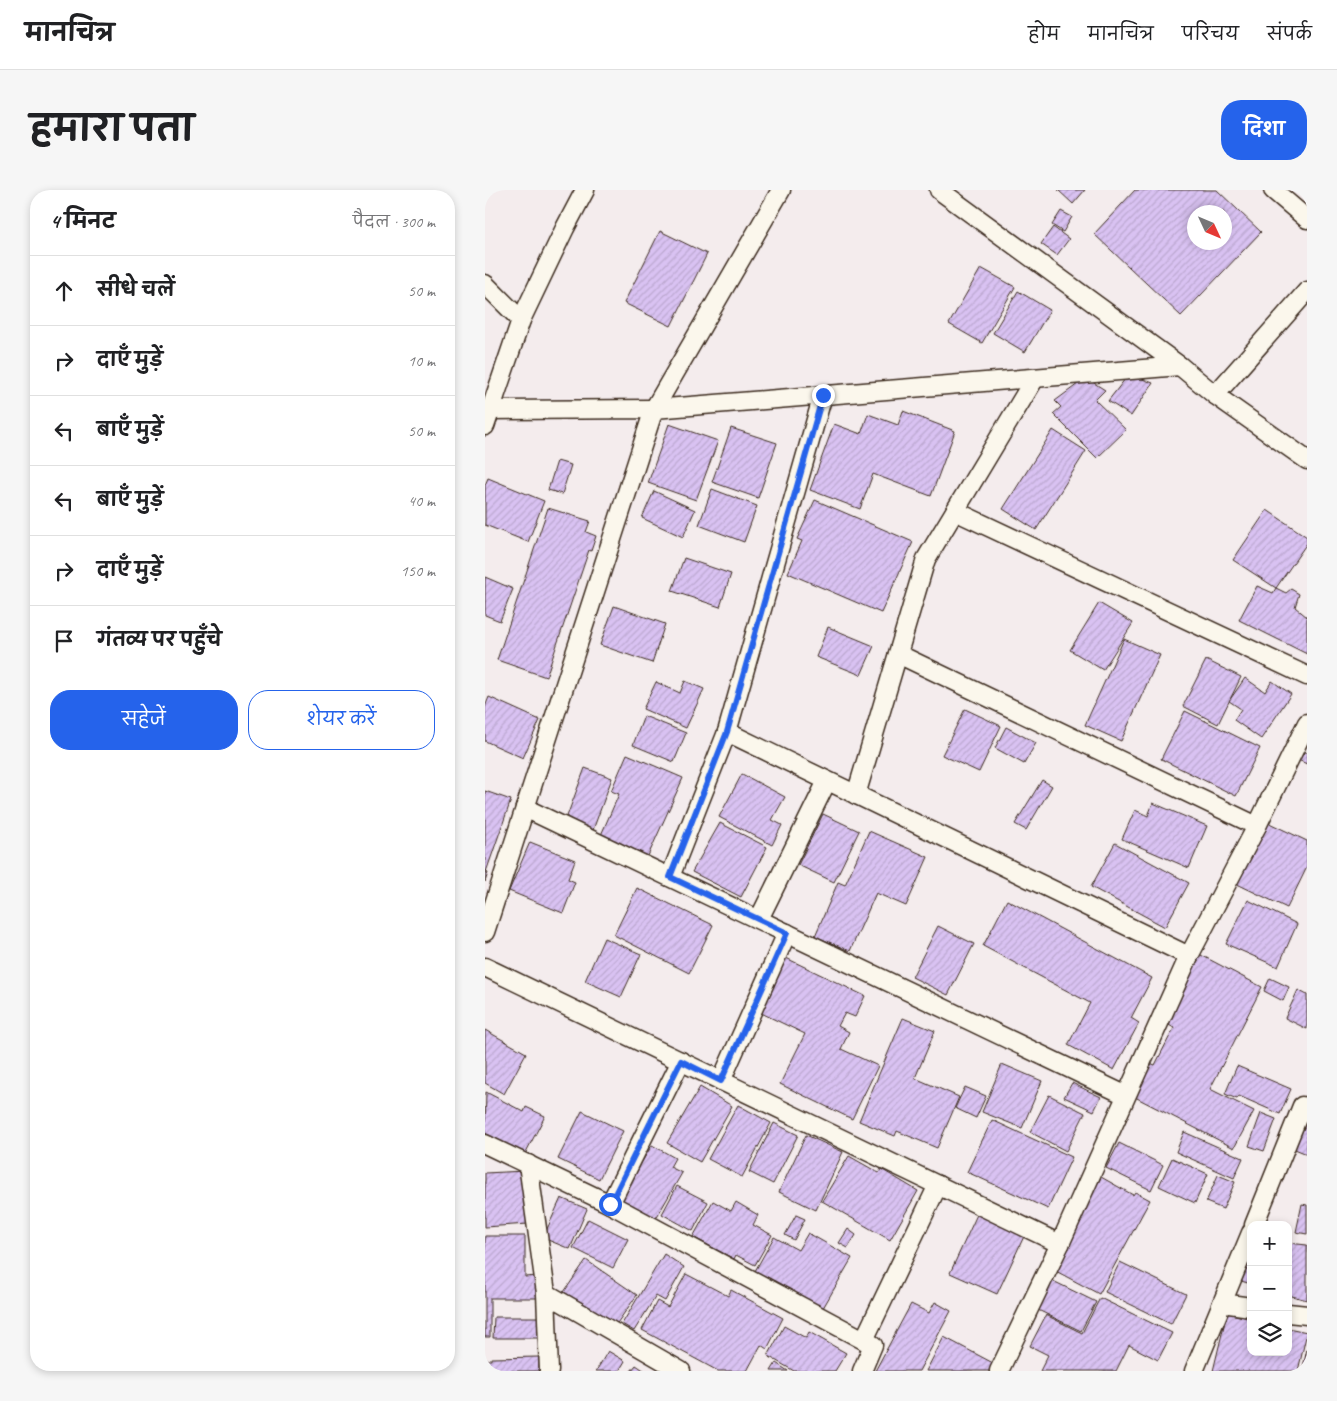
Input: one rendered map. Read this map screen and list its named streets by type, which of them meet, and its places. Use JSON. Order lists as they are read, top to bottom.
{
  "north": "bottom right",
  "page": {
    "header": "मानचित्र",
    "nav": [
      "होम",
      "मानचित्र",
      "परिचय",
      "संपर्क"
    ],
    "title": "हमारा पता",
    "buttons": [
      "दिशा",
      ["सहेजें", "शेयर करें"]
    ],
    "heading": ["4 मिनट", "पैदल · 300 m"],
    "list": [
      ["सीधे चलें", "50 m"],
      ["दाएँ मुड़ें", "10 m"],
      ["बाएँ मुड़ें", "50 m"],
      ["बाएँ मुड़ें", "40 m"],
      ["दाएँ मुड़ें", "150 m"],
      "गंतव्य पर पहुँचे"
    ],
    "map_buttons": ["+", "−"]
  }
}
